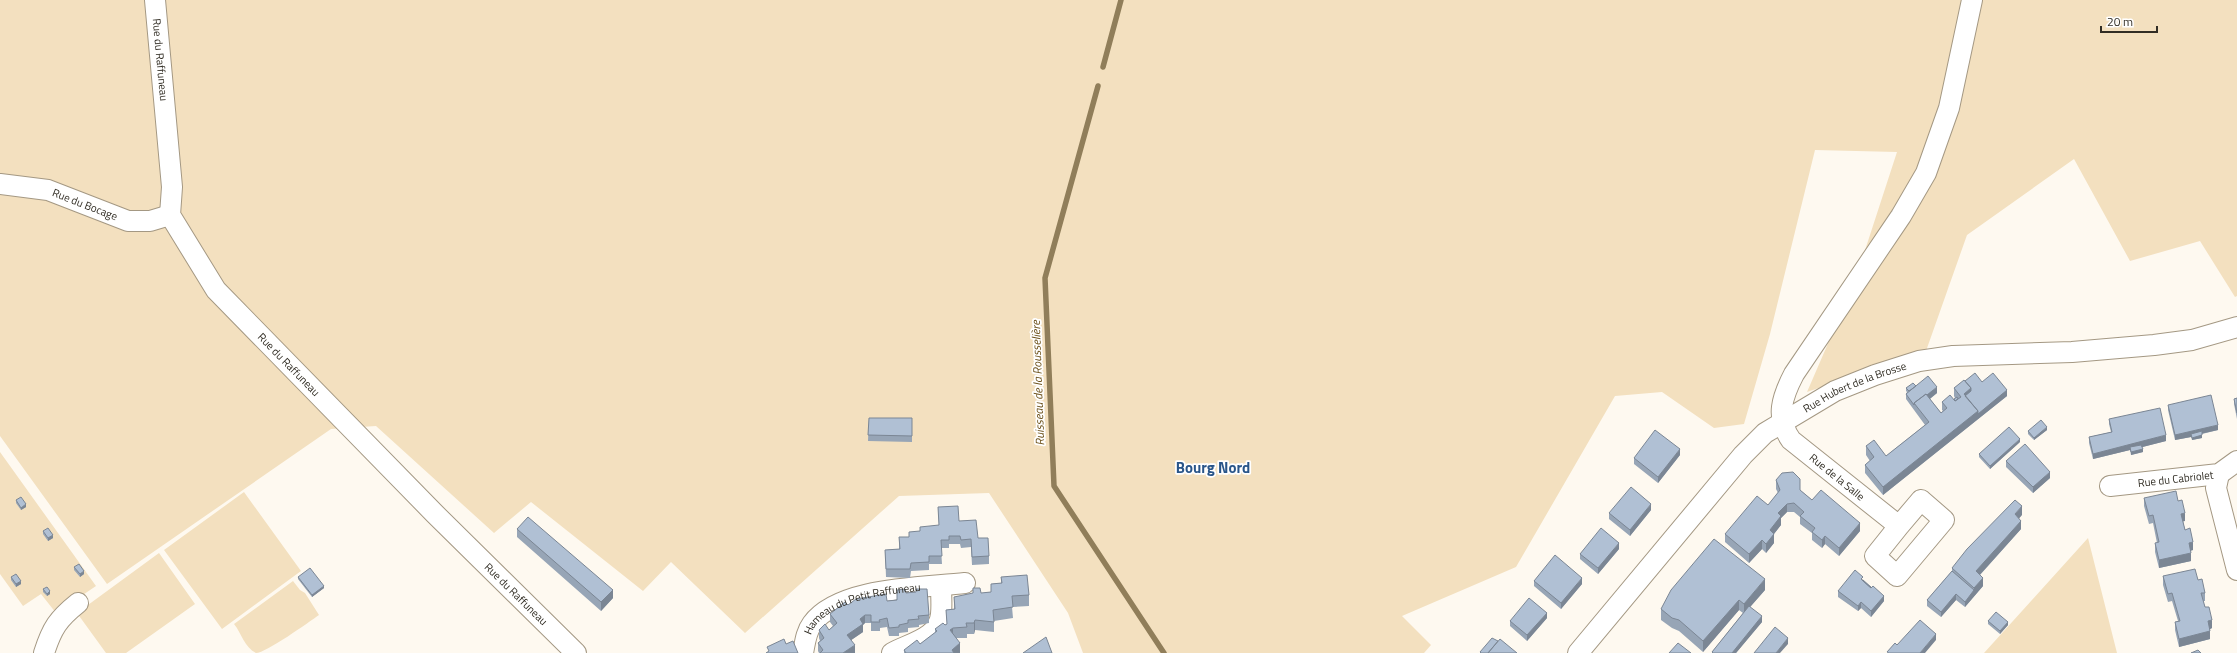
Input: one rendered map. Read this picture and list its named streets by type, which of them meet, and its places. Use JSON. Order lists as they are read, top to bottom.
{
  "streets": {
    "street": [
      "Rue du Raffuneau",
      "Rue du Bocage",
      "Rue Hubert de la Brosse",
      "Rue de la Salle",
      "Rue du Cabriolet",
      "Hameau du Petit Raffuneau"
    ]
  },
  "crossings": [
    ["Rue du Raffuneau", "Rue du Bocage"],
    ["Rue Hubert de la Brosse", "Rue de la Salle"]
  ],
  "districts": ["Bourg Nord"],
  "water": ["Ruisseau de la Rousselière"],
  "scale_bar": "20 m"
}
